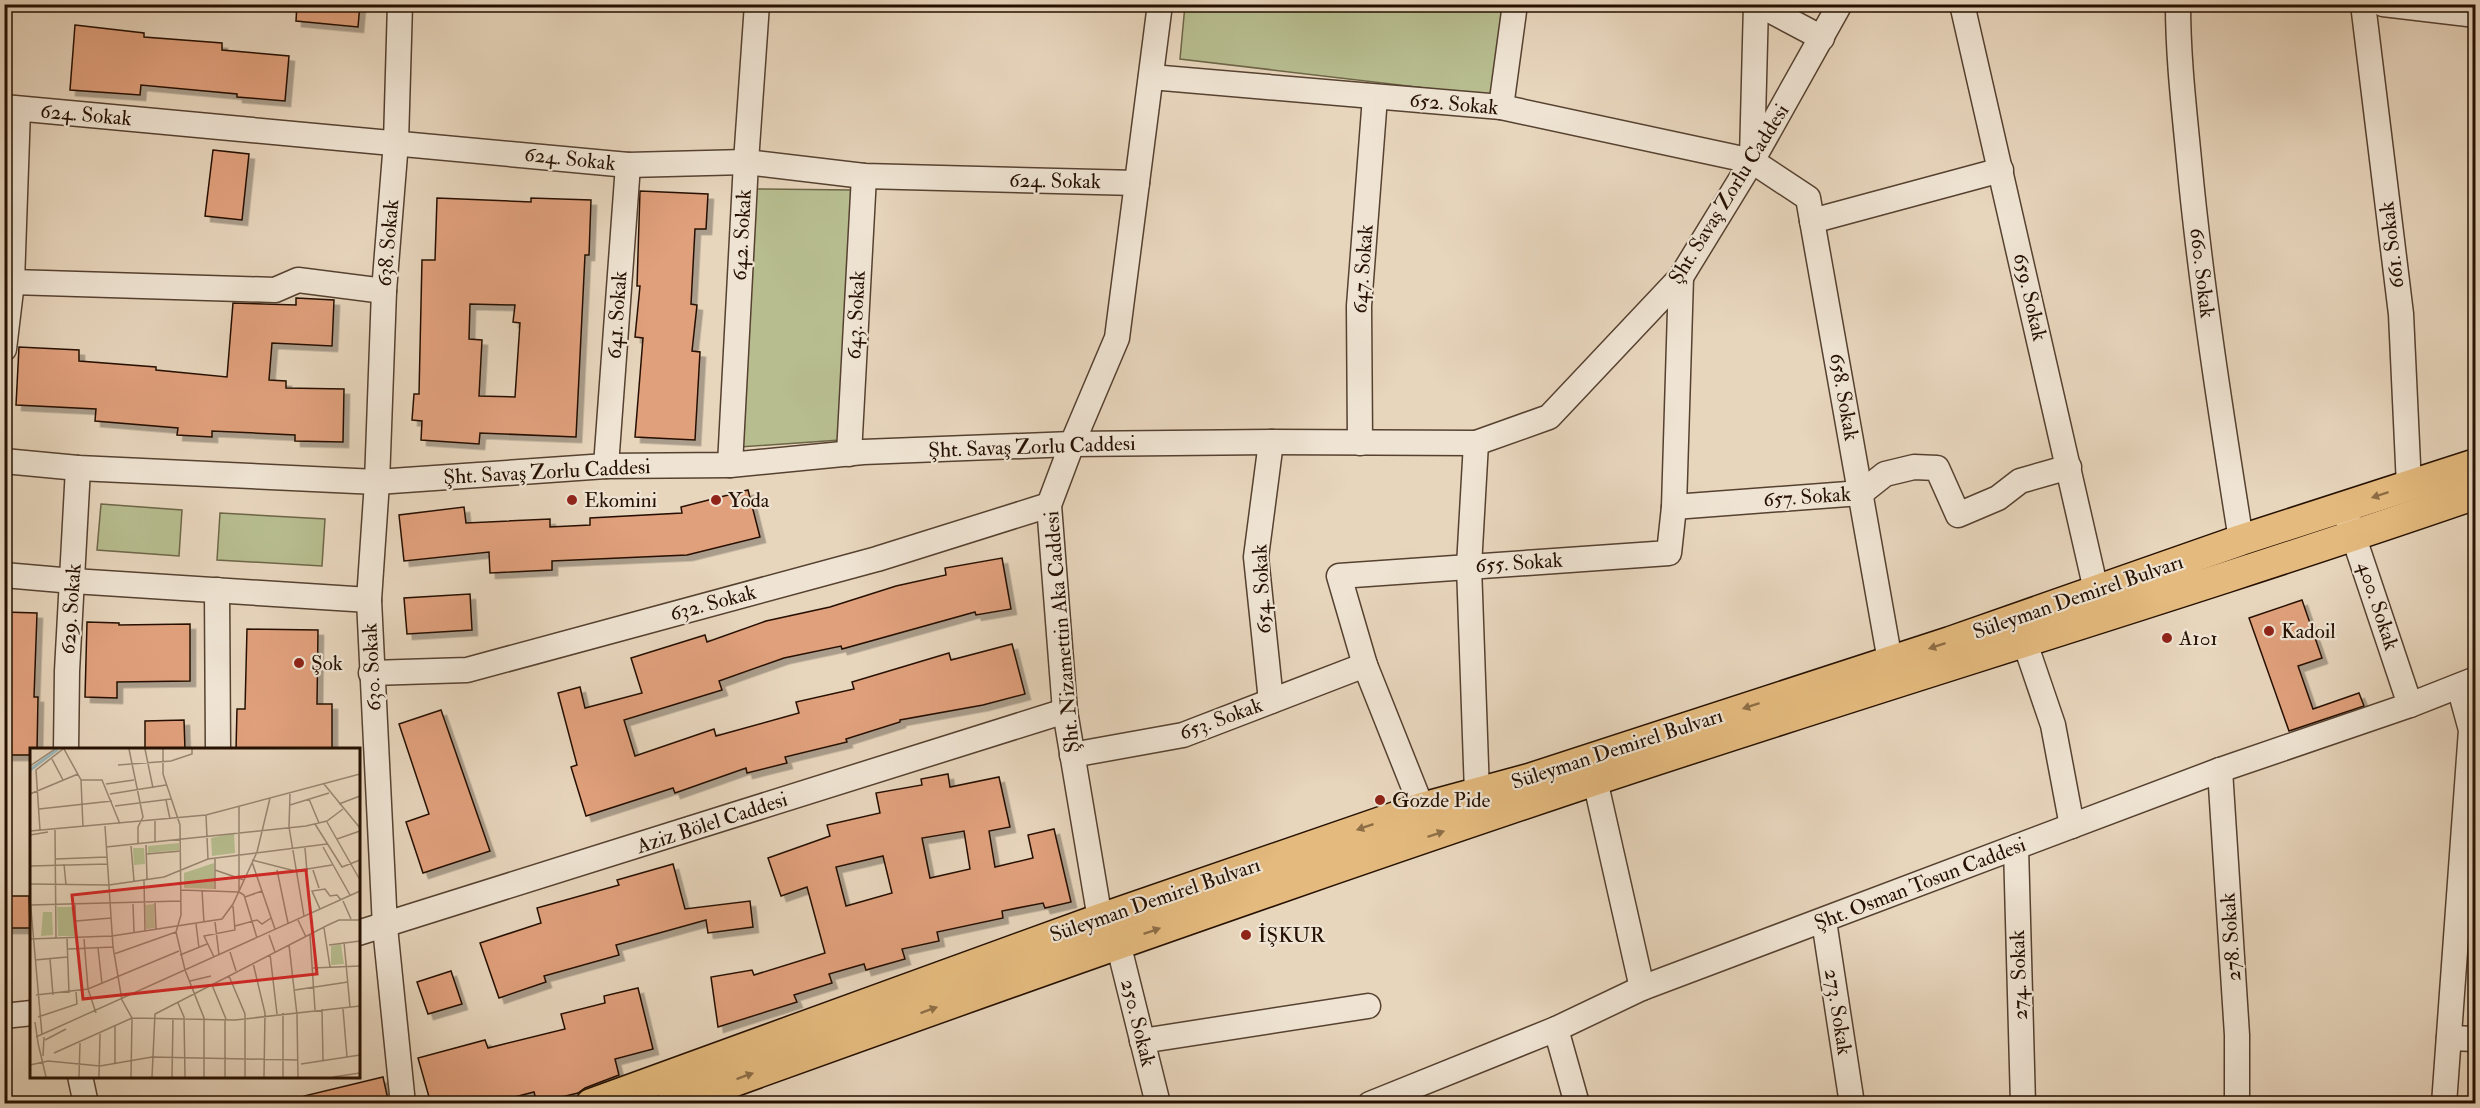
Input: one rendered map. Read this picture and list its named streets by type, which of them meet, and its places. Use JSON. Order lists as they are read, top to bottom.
{
  "streets": {
    "main road": ["Süleyman Demirel Bulvarı"],
    "street": [
      "652. Sokak",
      "624. Sokak",
      "Şht. Savaş Zorlu Caddesi",
      "642. Sokak",
      "638. Sokak",
      "661. Sokak",
      "647. Sokak",
      "660. Sokak",
      "659. Sokak",
      "641. Sokak",
      "643. Sokak",
      "658. Sokak",
      "657. Sokak",
      "655. Sokak",
      "654. Sokak",
      "632. Sokak",
      "400. Sokak",
      "629. Sokak",
      "Şht. Nizamettin Aka Caddesi",
      "630. Sokak",
      "653. Sokak",
      "Aziz Bölel Caddesi",
      "Şht. Osman Tosun Caddesi",
      "278. Sokak",
      "274. Sokak",
      "273. Sokak",
      "250. Sokak"
    ]
  },
  "crossings": [
    ["652. Sokak", "Şht. Savaş Zorlu Caddesi"],
    ["652. Sokak", "647. Sokak"],
    ["652. Sokak", "658. Sokak"],
    ["652. Sokak", "Şht. Nizamettin Aka Caddesi"],
    ["624. Sokak", "642. Sokak"],
    ["624. Sokak", "638. Sokak"],
    ["624. Sokak", "641. Sokak"],
    ["624. Sokak", "643. Sokak"],
    ["624. Sokak", "Şht. Nizamettin Aka Caddesi"],
    ["Şht. Savaş Zorlu Caddesi", "642. Sokak"],
    ["Şht. Savaş Zorlu Caddesi", "638. Sokak"],
    ["Şht. Savaş Zorlu Caddesi", "647. Sokak"],
    ["Şht. Savaş Zorlu Caddesi", "641. Sokak"],
    ["Şht. Savaş Zorlu Caddesi", "643. Sokak"],
    ["Şht. Savaş Zorlu Caddesi", "658. Sokak"],
    ["Şht. Savaş Zorlu Caddesi", "655. Sokak"],
    ["Şht. Savaş Zorlu Caddesi", "654. Sokak"],
    ["Şht. Savaş Zorlu Caddesi", "629. Sokak"],
    ["Şht. Savaş Zorlu Caddesi", "Şht. Nizamettin Aka Caddesi"],
    ["Şht. Savaş Zorlu Caddesi", "630. Sokak"],
    ["638. Sokak", "630. Sokak"],
    ["661. Sokak", "Süleyman Demirel Bulvarı"],
    ["660. Sokak", "Süleyman Demirel Bulvarı"],
    ["659. Sokak", "657. Sokak"],
    ["659. Sokak", "Süleyman Demirel Bulvarı"],
    ["658. Sokak", "657. Sokak"],
    ["658. Sokak", "Süleyman Demirel Bulvarı"],
    ["657. Sokak", "655. Sokak"],
    ["655. Sokak", "Süleyman Demirel Bulvarı"],
    ["655. Sokak", "653. Sokak"],
    ["654. Sokak", "653. Sokak"],
    ["Süleyman Demirel Bulvarı", "400. Sokak"],
    ["Süleyman Demirel Bulvarı", "Şht. Nizamettin Aka Caddesi"],
    ["Süleyman Demirel Bulvarı", "250. Sokak"],
    ["632. Sokak", "Şht. Nizamettin Aka Caddesi"],
    ["632. Sokak", "630. Sokak"],
    ["400. Sokak", "Şht. Osman Tosun Caddesi"],
    ["Şht. Nizamettin Aka Caddesi", "653. Sokak"],
    ["Şht. Nizamettin Aka Caddesi", "Aziz Bölel Caddesi"],
    ["Şht. Nizamettin Aka Caddesi", "250. Sokak"],
    ["630. Sokak", "Aziz Bölel Caddesi"],
    ["Şht. Osman Tosun Caddesi", "278. Sokak"],
    ["Şht. Osman Tosun Caddesi", "274. Sokak"],
    ["Şht. Osman Tosun Caddesi", "273. Sokak"]
  ],
  "places": [
    "Ekomini",
    "Yoda",
    "Kadoil",
    "A101",
    "Şok",
    "Gozde Pide",
    "İŞKUR"
  ]
}
